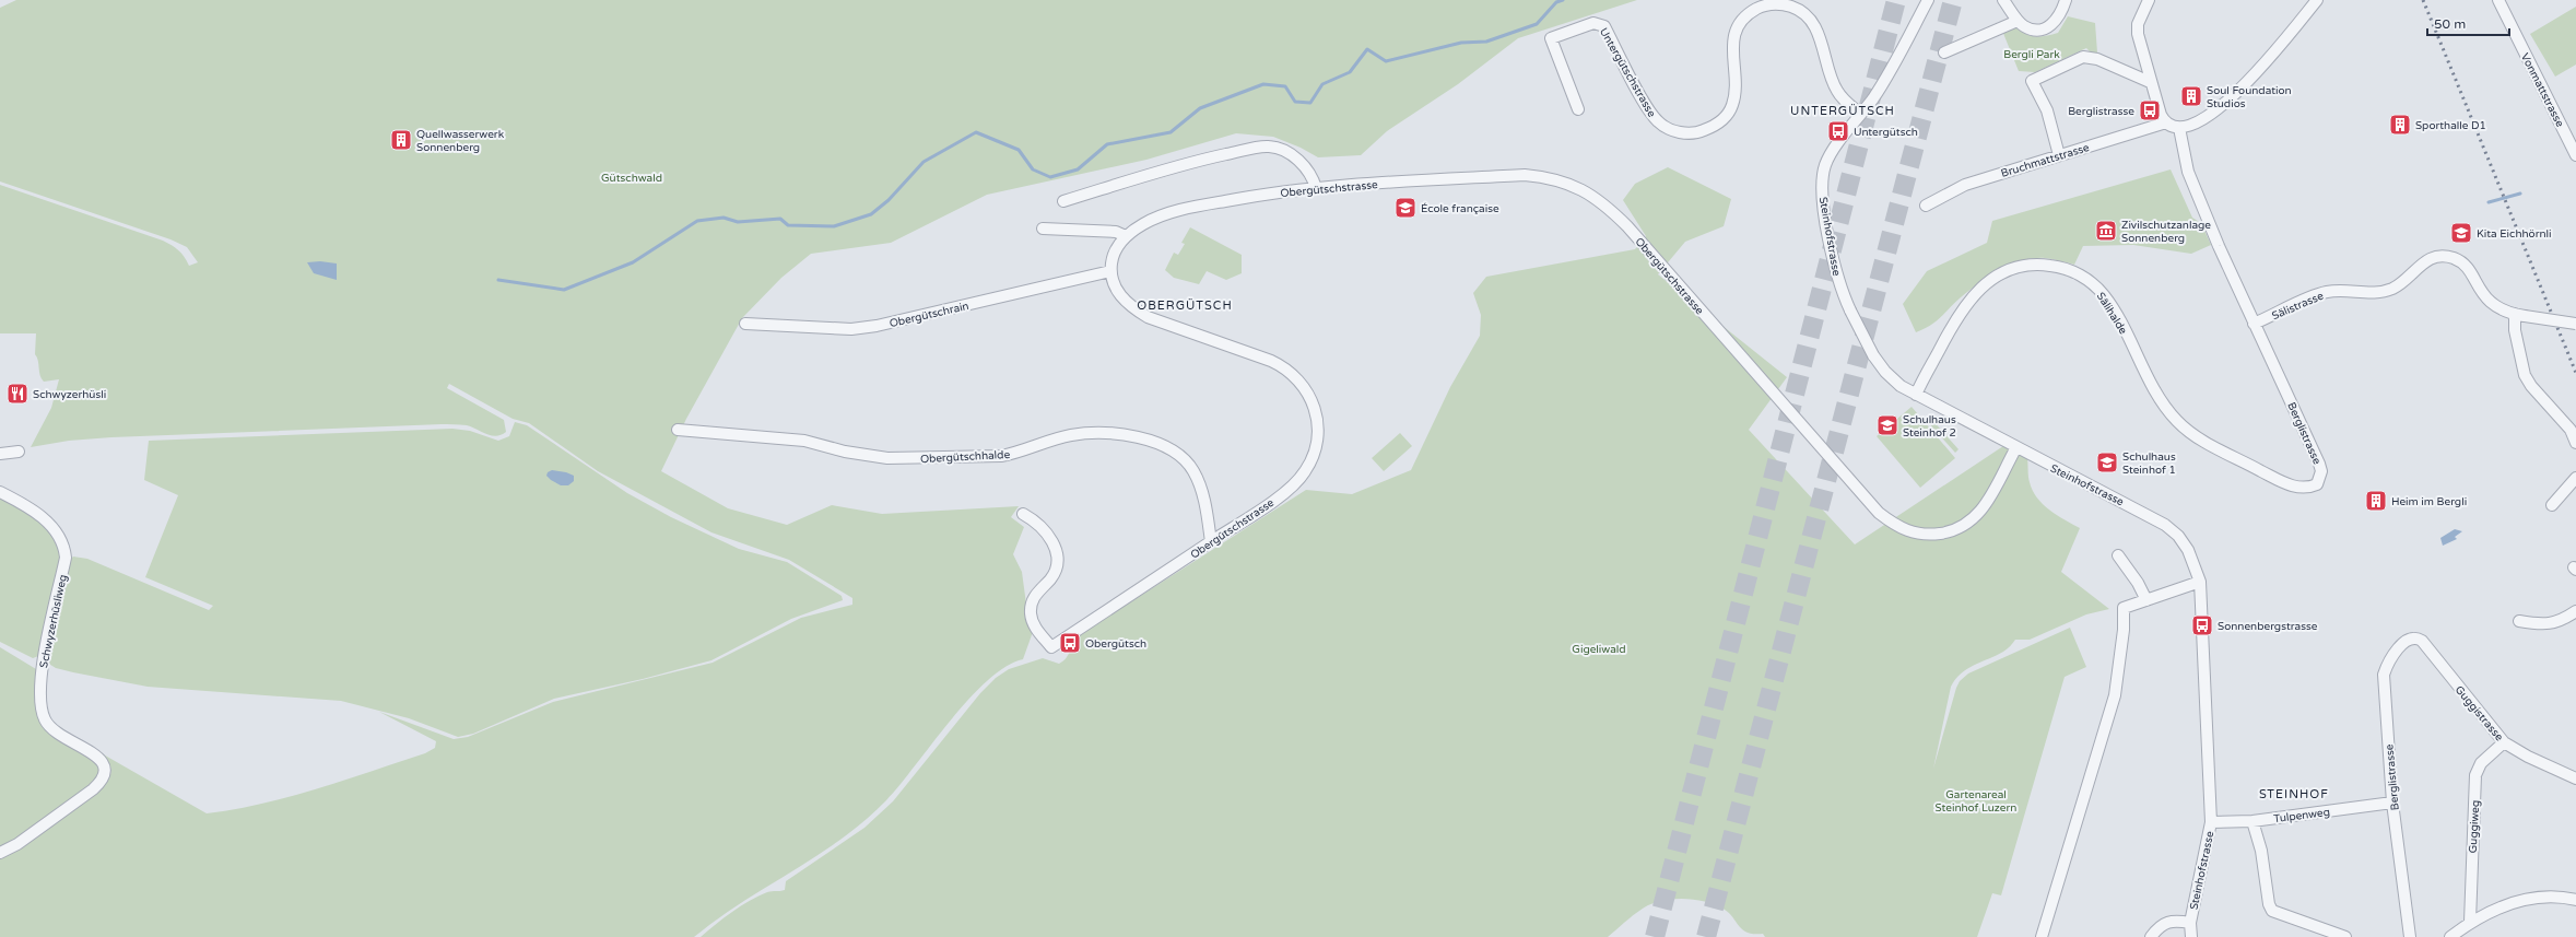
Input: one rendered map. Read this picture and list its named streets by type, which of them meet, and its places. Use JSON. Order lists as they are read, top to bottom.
{
  "streets": {
    "street": [
      "Untergütschstrasse",
      "Vonmattstrasse",
      "Bruchmattstrasse",
      "Obergütschstrasse",
      "Steinhofstrasse",
      "Sälistrasse",
      "Sälihalde",
      "Obergütschrain",
      "Berglistrasse",
      "Obergütschhalde",
      "Schwyzerhüsliweg",
      "Guggistrasse",
      "Tulpenweg",
      "Guggiweg"
    ]
  },
  "crossings": [
    ["Untergütschstrasse", "Steinhofstrasse"],
    ["Obergütschstrasse", "Steinhofstrasse"],
    ["Obergütschstrasse", "Obergütschrain"],
    ["Obergütschstrasse", "Obergütschhalde"],
    ["Steinhofstrasse", "Sälihalde"],
    ["Steinhofstrasse", "Tulpenweg"],
    ["Sälistrasse", "Berglistrasse"],
    ["Sälihalde", "Berglistrasse"],
    ["Berglistrasse", "Guggistrasse"],
    ["Berglistrasse", "Tulpenweg"],
    ["Guggistrasse", "Guggiweg"]
  ],
  "districts": ["UNTERGÜTSCH", "OBERGÜTSCH", "STEINHOF"],
  "parks": [
    "Bergli Park",
    "Gütschwald",
    "Gigeliwald",
    "Gartenareal Steinhof Luzern"
  ],
  "places": {
    "building": [
      "Soul Foundation Studios",
      "Sporthalle D1",
      "Quellwasserwerk Sonnenberg",
      "Heim im Bergli"
    ],
    "bus stop": [
      "Berglistrasse",
      "Untergütsch",
      "Sonnenbergstrasse",
      "Obergütsch"
    ],
    "school or university": [
      "École française",
      "Kita Eichhörnli",
      "Schulhaus Steinhof 2",
      "Schulhaus Steinhof 1"
    ],
    "museum": ["Zivilschutzanlage Sonnenberg"],
    "restaurant": ["Schwyzerhüsli"]
  },
  "scale_bar": "50 m"
}
